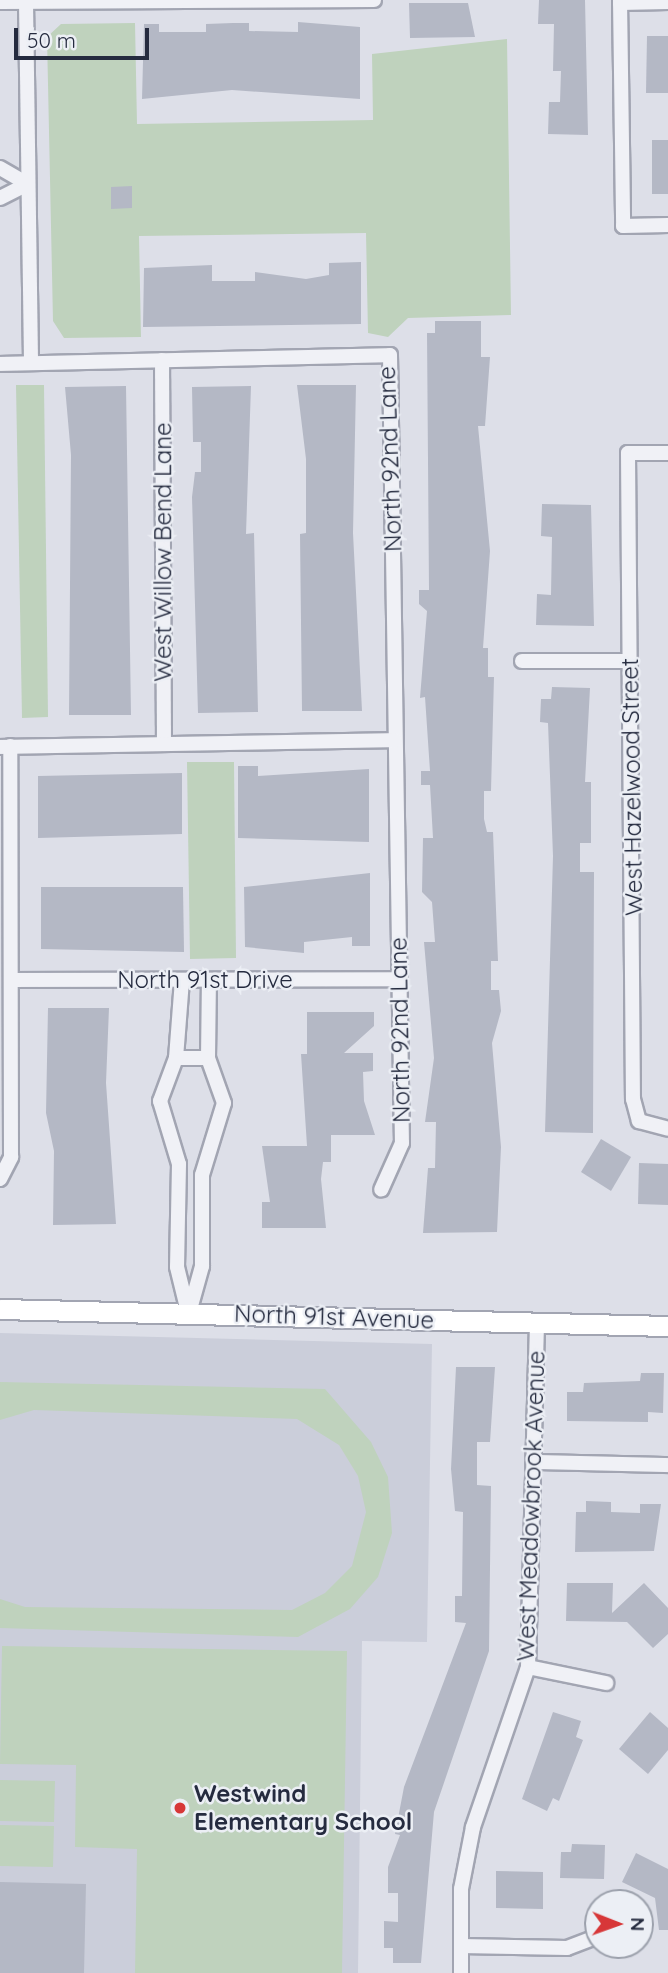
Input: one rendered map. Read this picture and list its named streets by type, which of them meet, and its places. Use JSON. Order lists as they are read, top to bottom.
{
  "streets": {
    "main road": ["North 91st Avenue"],
    "street": [
      "North 92nd Lane",
      "West Willow Bend Lane",
      "West Hazelwood Street",
      "North 91st Drive",
      "West Meadowbrook Avenue"
    ]
  },
  "crossings": [
    ["North 92nd Lane", "West Willow Bend Lane"],
    ["North 92nd Lane", "North 91st Drive"],
    ["North 91st Avenue", "West Meadowbrook Avenue"]
  ],
  "places": ["Westwind Elementary School"],
  "scale_bar": "50 m",
  "north": "right"
}
